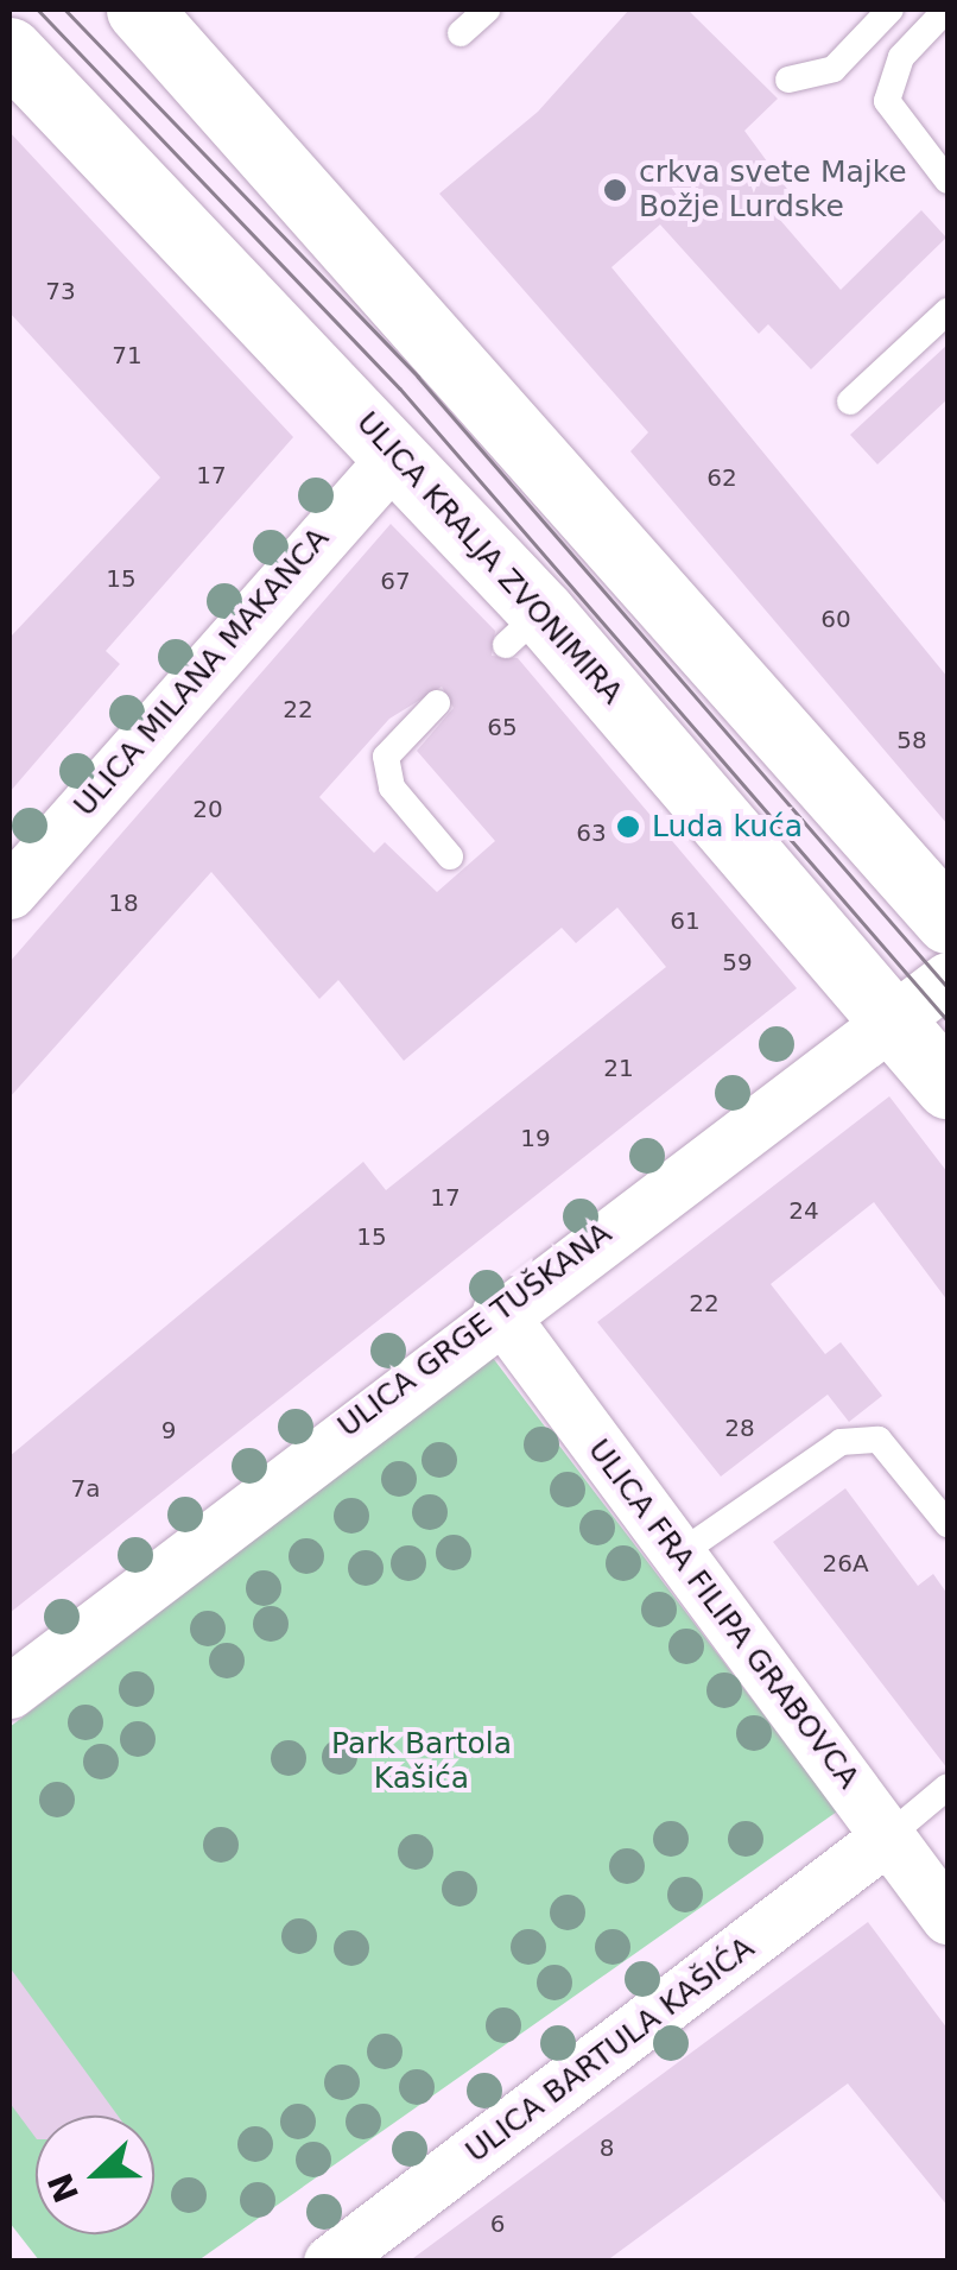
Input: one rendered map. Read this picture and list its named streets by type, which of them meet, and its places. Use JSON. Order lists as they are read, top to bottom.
{
  "streets": {
    "main road": ["ULICA KRALJA ZVONIMIRA"],
    "street": [
      "ULICA MILANA MAKANCA",
      "ULICA GRGE TUŠKANA",
      "ULICA FRA FILIPA GRABOVCA",
      "ULICA BARTULA KAŠIĆA"
    ]
  },
  "crossings": [
    ["ULICA KRALJA ZVONIMIRA", "ULICA MILANA MAKANCA"],
    ["ULICA KRALJA ZVONIMIRA", "ULICA GRGE TUŠKANA"],
    ["ULICA GRGE TUŠKANA", "ULICA FRA FILIPA GRABOVCA"],
    ["ULICA FRA FILIPA GRABOVCA", "ULICA BARTULA KAŠIĆA"]
  ],
  "parks": ["Park Bartola Kašića"],
  "places": ["crkva svete Majke Božje Lurdske", "Luda kuća"],
  "house_numbers": [
    "73",
    "71",
    "17",
    "62",
    "15",
    "67",
    "60",
    "22",
    "65",
    "58",
    "20",
    "63",
    "18",
    "61",
    "59",
    "21",
    "19",
    "17",
    "24",
    "15",
    "22",
    "28",
    "9",
    "7a",
    "26A",
    "8",
    "6"
  ],
  "north": "left"
}
